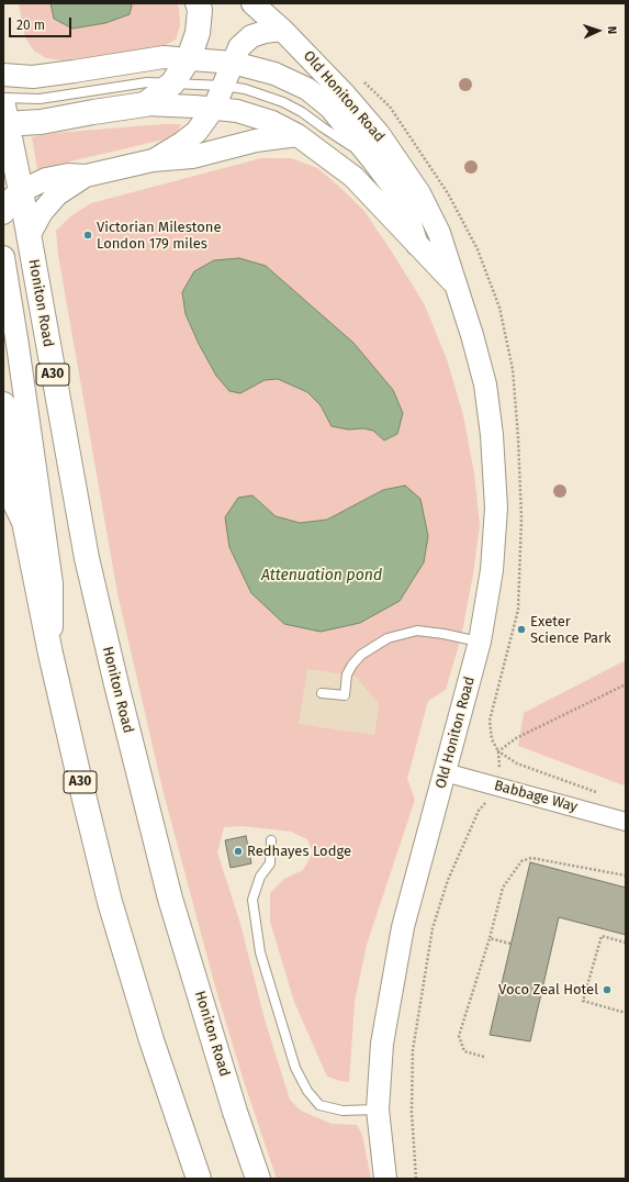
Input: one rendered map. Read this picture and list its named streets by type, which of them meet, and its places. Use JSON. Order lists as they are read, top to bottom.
{
  "streets": {
    "highway": ["Old Honiton Road", "Honiton Road", "A30"],
    "street": ["Babbage Way"]
  },
  "crossings": [
    ["Old Honiton Road", "Honiton Road"],
    ["Old Honiton Road", "A30"],
    ["Old Honiton Road", "Babbage Way"]
  ],
  "water": ["Attenuation pond"],
  "places": [
    "Victorian Milestone London 179 miles",
    "Exeter Science Park",
    "Redhayes Lodge",
    "Voco Zeal Hotel"
  ],
  "scale_bar": "20 m",
  "north": "right"
}
